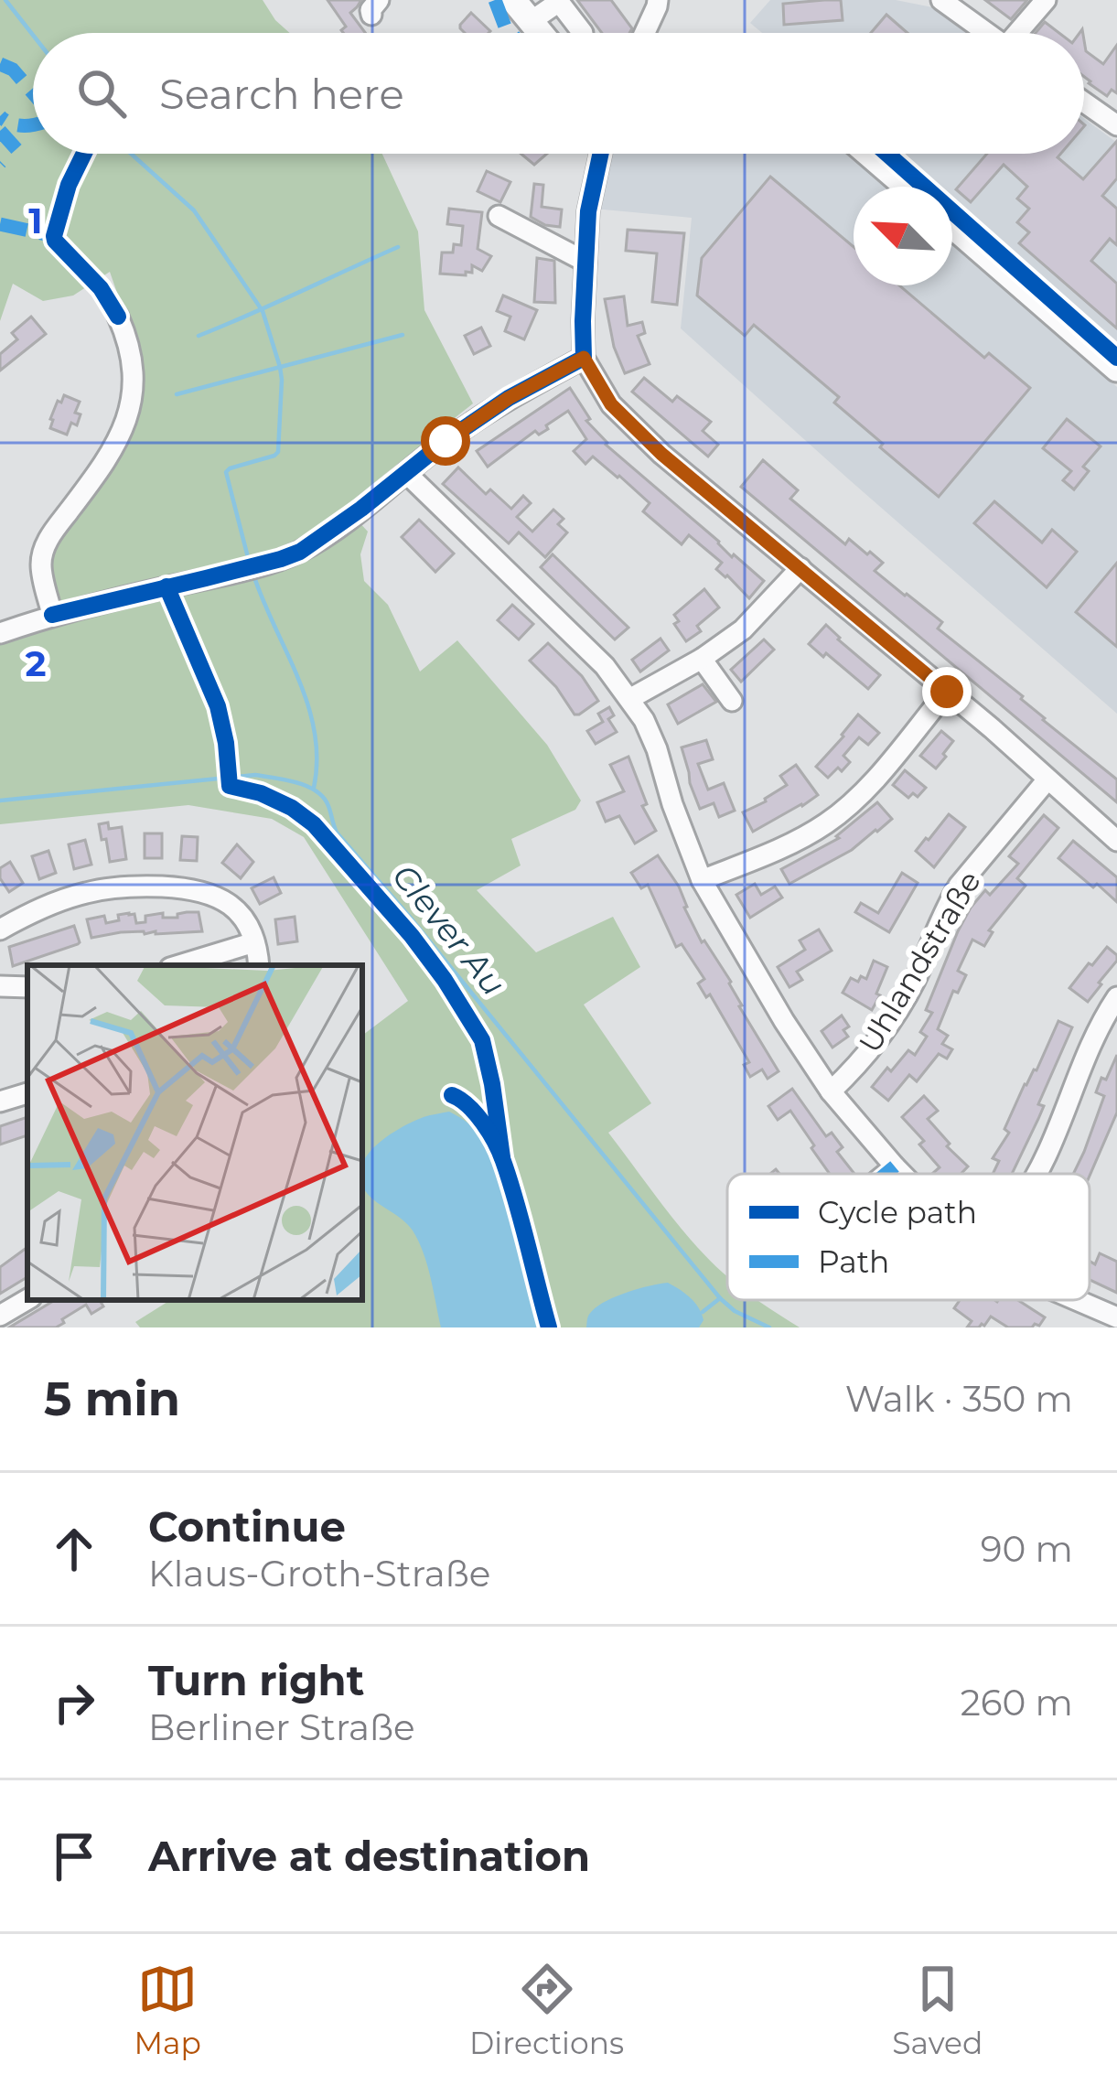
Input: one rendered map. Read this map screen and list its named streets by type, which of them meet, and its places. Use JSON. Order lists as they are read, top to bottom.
{
  "streets": {
    "street": ["Uhlandstraße"]
  },
  "water": ["Clever Au"],
  "legend": ["Cycle path", "Path"],
  "north": "top left",
  "page": {
    "search": "Search here",
    "heading": ["5 min", "Walk · 350 m"],
    "list": [
      ["Continue", "Klaus-Groth-Straße", "90 m"],
      ["Turn right", "Berliner Straße", "260 m"],
      "Arrive at destination"
    ],
    "nav": ["Map", "Directions", "Saved"]
  },
  "grid": {
    "rows": ["1", "2"]
  }
}
